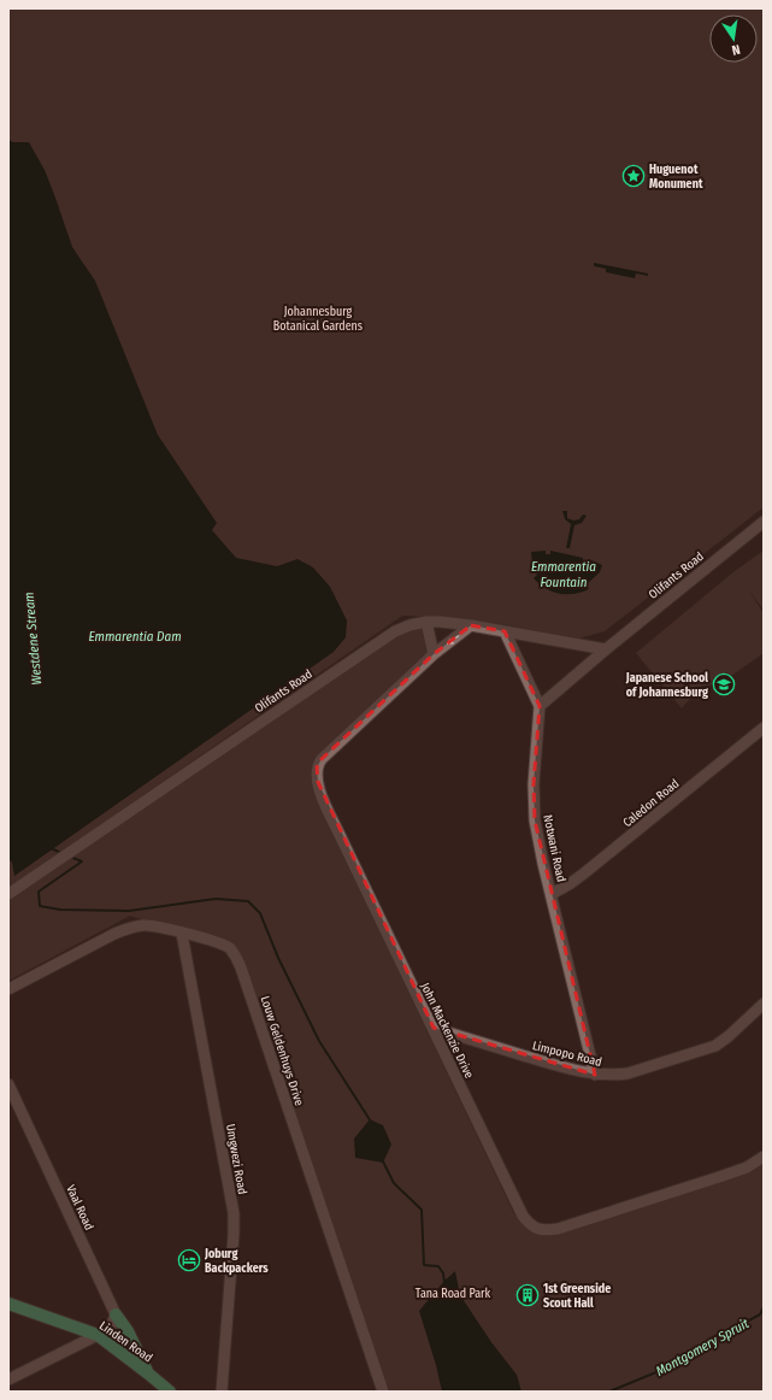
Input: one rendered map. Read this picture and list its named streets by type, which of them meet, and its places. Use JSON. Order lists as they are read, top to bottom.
{
  "streets": {
    "main road": ["Linden Road"],
    "street": [
      "Olifants Road",
      "Caledon Road",
      "Notwani Road",
      "John Mackenzie Drive",
      "Louw Geldenhuys Drive",
      "Limpopo Road",
      "Umgwezi Road",
      "Vaal Road"
    ]
  },
  "crossings": [
    ["Olifants Road", "Notwani Road"],
    ["Olifants Road", "John Mackenzie Drive"],
    ["Caledon Road", "Notwani Road"],
    ["Notwani Road", "Limpopo Road"],
    ["John Mackenzie Drive", "Limpopo Road"],
    ["Louw Geldenhuys Drive", "Umgwezi Road"]
  ],
  "water": [
    "Emmarentia Fountain",
    "Emmarentia Dam",
    "Westdene Stream",
    "Montgomery Spruit"
  ],
  "parks": ["Johannesburg Botanical Gardens", "Tana Road Park"],
  "places": {
    "place": ["Huguenot Monument"],
    "school or university": ["Japanese School of Johannesburg"],
    "hotel": ["Joburg Backpackers"],
    "building": ["1st Greenside Scout Hall"]
  },
  "north": "bottom"
}
